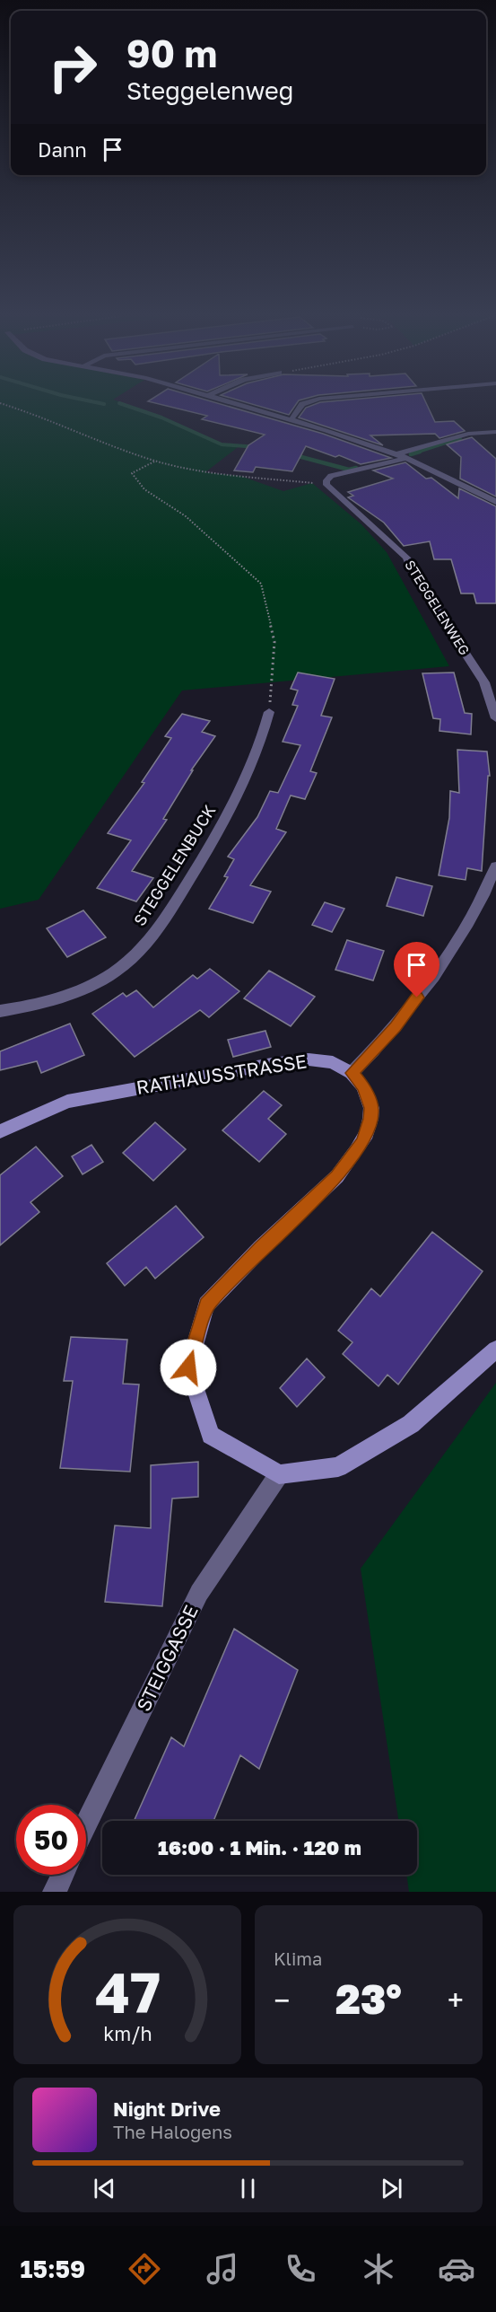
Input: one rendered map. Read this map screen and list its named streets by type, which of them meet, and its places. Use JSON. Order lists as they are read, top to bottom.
{
  "streets": {
    "main road": ["RATHAUSSTRASSE"],
    "street": ["STEGGELENWEG", "STEGGELENBUCK", "STEIGGASSE"]
  },
  "page": {
    "turn": ["90 m", "Steggelenweg"],
    "then": "Dann",
    "limit": "50",
    "trip": "16:00 · 1 Min. · 120 m",
    "tile": "Klima",
    "heat": ["−", "23°", "+"],
    "song": ["Night Drive", "The Halogens"],
    "tabs": "15:59",
    "gauge": ["47", "km/h"]
  }
}
